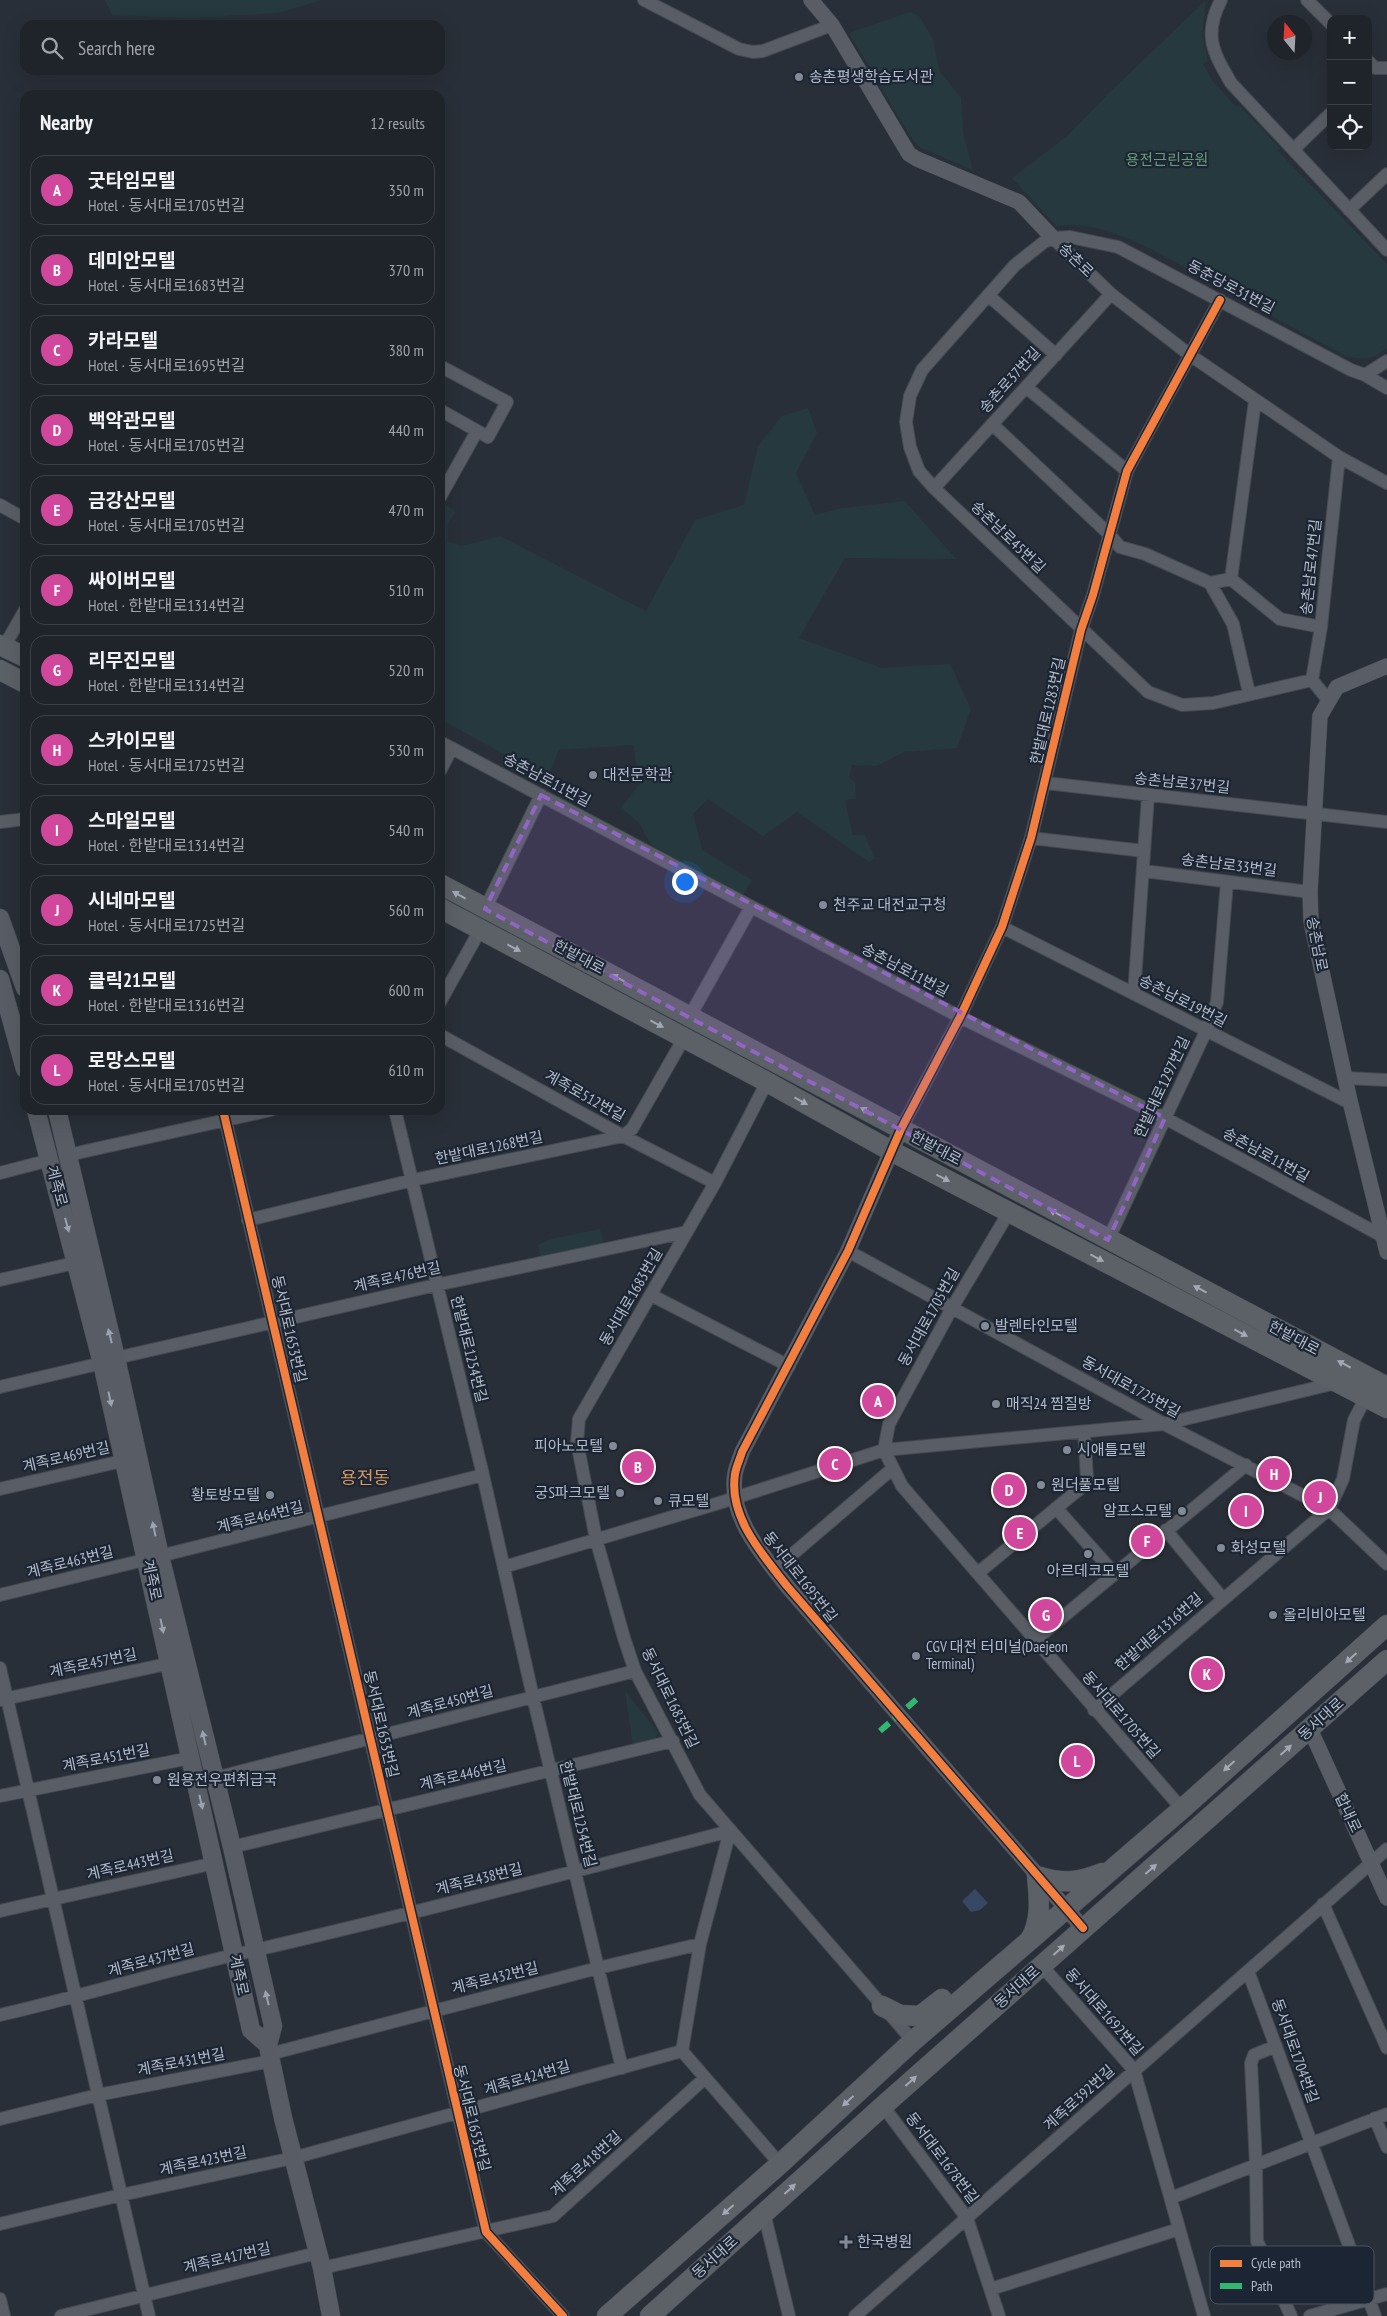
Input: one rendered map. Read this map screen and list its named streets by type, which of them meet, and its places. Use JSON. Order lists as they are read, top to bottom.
{
  "streets": {
    "main road": ["한밭대로", "계족로", "동서대로"],
    "street": [
      "송촌로",
      "동춘당로31번길",
      "송촌로37번길",
      "송촌남로45번길",
      "송촌남로47번길",
      "한밭대로1283번길",
      "송촌남로11번길",
      "송촌남로37번길",
      "송촌남로33번길",
      "송촌남로",
      "송촌남로19번길",
      "한밭대로1297번길",
      "계족로512번길",
      "한밭대로1268번길",
      "계족로476번길",
      "동서대로1683번길",
      "동서대로1705번길",
      "동서대로1653번길",
      "한밭대로1254번길",
      "동서대로1725번길",
      "계족로469번길",
      "계족로464번길",
      "계족로463번길",
      "동서대로1695번길",
      "한밭대로1316번길",
      "계족로457번길",
      "계족로450번길",
      "계족로451번길",
      "계족로446번길",
      "합내로",
      "계족로443번길",
      "계족로438번길",
      "계족로437번길",
      "계족로432번길",
      "동서대로1692번길",
      "동서대로1704번길",
      "계족로431번길",
      "계족로424번길",
      "계족로392번길",
      "동서대로1678번길",
      "계족로423번길",
      "계족로418번길",
      "계족로417번길"
    ]
  },
  "crossings": [
    ["송촌로", "동춘당로31번길"],
    ["송촌로", "송촌로37번길"],
    ["송촌로", "송촌남로45번길"],
    ["송촌로", "송촌남로47번길"],
    ["송촌로", "한밭대로1283번길"],
    ["동춘당로31번길", "송촌남로45번길"],
    ["동춘당로31번길", "한밭대로1283번길"],
    ["송촌로37번길", "송촌남로45번길"],
    ["송촌남로45번길", "송촌남로47번길"],
    ["송촌남로45번길", "한밭대로1283번길"],
    ["한밭대로1283번길", "송촌남로11번길"],
    ["한밭대로1283번길", "송촌남로37번길"],
    ["한밭대로1283번길", "한밭대로"],
    ["한밭대로1283번길", "송촌남로19번길"],
    ["한밭대로1283번길", "동서대로1695번길"],
    ["송촌남로11번길", "송촌남로"],
    ["송촌남로11번길", "한밭대로1297번길"],
    ["송촌남로37번길", "송촌남로"],
    ["송촌남로33번길", "송촌남로"],
    ["송촌남로33번길", "한밭대로1297번길"],
    ["송촌남로", "송촌남로19번길"],
    ["한밭대로", "한밭대로1297번길"],
    ["한밭대로", "동서대로1683번길"],
    ["한밭대로", "동서대로1705번길"],
    ["한밭대로", "동서대로1695번길"],
    ["한밭대로", "한밭대로1316번길"],
    ["송촌남로19번길", "한밭대로1297번길"],
    ["계족로512번길", "한밭대로1268번길"],
    ["계족로512번길", "동서대로1683번길"],
    ["한밭대로1268번길", "동서대로1653번길"],
    ["한밭대로1268번길", "한밭대로1254번길"],
    ["계족로", "계족로476번길"],
    ["계족로", "계족로469번길"],
    ["계족로", "계족로464번길"],
    ["계족로", "계족로463번길"],
    ["계족로", "계족로457번길"],
    ["계족로", "계족로450번길"],
    ["계족로", "계족로451번길"],
    ["계족로", "계족로446번길"],
    ["계족로", "계족로443번길"],
    ["계족로", "계족로438번길"],
    ["계족로", "계족로437번길"],
    ["계족로", "계족로432번길"],
    ["계족로", "계족로431번길"],
    ["계족로", "계족로424번길"],
    ["계족로", "계족로423번길"],
    ["계족로", "계족로418번길"],
    ["계족로", "계족로417번길"],
    ["계족로476번길", "동서대로1683번길"],
    ["계족로476번길", "동서대로1653번길"],
    ["계족로476번길", "한밭대로1254번길"],
    ["동서대로1683번길", "계족로450번길"],
    ["동서대로1683번길", "동서대로"],
    ["동서대로1683번길", "계족로446번길"],
    ["동서대로1683번길", "계족로438번길"],
    ["동서대로1705번길", "동서대로1725번길"],
    ["동서대로1705번길", "한밭대로1316번길"],
    ["동서대로1705번길", "동서대로"],
    ["동서대로1653번길", "계족로464번길"],
    ["동서대로1653번길", "계족로450번길"],
    ["동서대로1653번길", "계족로446번길"],
    ["동서대로1653번길", "계족로438번길"],
    ["동서대로1653번길", "계족로432번길"],
    ["동서대로1653번길", "계족로424번길"],
    ["동서대로1653번길", "계족로418번길"],
    ["한밭대로1254번길", "계족로464번길"],
    ["한밭대로1254번길", "계족로450번길"],
    ["한밭대로1254번길", "계족로446번길"],
    ["한밭대로1254번길", "계족로438번길"],
    ["한밭대로1254번길", "계족로432번길"],
    ["한밭대로1254번길", "계족로424번길"],
    ["동서대로1725번길", "동서대로1695번길"],
    ["동서대로1725번길", "한밭대로1316번길"],
    ["계족로464번길", "계족로463번길"],
    ["동서대로1695번길", "동서대로"],
    ["동서대로", "합내로"],
    ["동서대로", "동서대로1692번길"],
    ["동서대로", "동서대로1678번길"],
    ["합내로", "계족로392번길"],
    ["계족로438번길", "계족로437번길"],
    ["계족로432번길", "계족로431번길"],
    ["동서대로1692번길", "계족로392번길"],
    ["동서대로1704번길", "계족로392번길"],
    ["계족로424번길", "계족로423번길"],
    ["계족로392번길", "동서대로1678번길"],
    ["계족로418번길", "계족로417번길"]
  ],
  "districts": ["용전동"],
  "parks": ["용전근린공원"],
  "places": {
    "other": [
      "송촌평생학습도서관",
      "대전문학관",
      "천주교 대전교구청",
      "발렌타인모텔",
      "매직24 찜질방",
      "피아노모텔",
      "시애틀모텔",
      "원더풀모텔",
      "궁S파크모텔",
      "황토방모텔",
      "큐모텔",
      "알프스모텔",
      "화성모텔",
      "아르데코모텔",
      "올리비아모텔",
      "CGV 대전 터미널(Daejeon Terminal)",
      "원용전우편취급국"
    ],
    "health": ["한국병원"]
  },
  "legend": ["Cycle path", "Path"],
  "north": "top",
  "page": {
    "map_buttons": ["+", "−"],
    "search": "Search here",
    "heading": ["Nearby", "12 results"],
    "list": [
      {
        "mark": "A",
        "name": "굿타임모텔",
        "note": "Hotel · 동서대로1705번길",
        "value": "350 m"
      },
      {
        "mark": "B",
        "name": "데미안모텔",
        "note": "Hotel · 동서대로1683번길",
        "value": "370 m"
      },
      {
        "mark": "C",
        "name": "카라모텔",
        "note": "Hotel · 동서대로1695번길",
        "value": "380 m"
      },
      {
        "mark": "D",
        "name": "백악관모텔",
        "note": "Hotel · 동서대로1705번길",
        "value": "440 m"
      },
      {
        "mark": "E",
        "name": "금강산모텔",
        "note": "Hotel · 동서대로1705번길",
        "value": "470 m"
      },
      {
        "mark": "F",
        "name": "싸이버모텔",
        "note": "Hotel · 한밭대로1314번길",
        "value": "510 m"
      },
      {
        "mark": "G",
        "name": "리무진모텔",
        "note": "Hotel · 한밭대로1314번길",
        "value": "520 m"
      },
      {
        "mark": "H",
        "name": "스카이모텔",
        "note": "Hotel · 동서대로1725번길",
        "value": "530 m"
      },
      {
        "mark": "I",
        "name": "스마일모텔",
        "note": "Hotel · 한밭대로1314번길",
        "value": "540 m"
      },
      {
        "mark": "J",
        "name": "시네마모텔",
        "note": "Hotel · 동서대로1725번길",
        "value": "560 m"
      },
      {
        "mark": "K",
        "name": "클릭21모텔",
        "note": "Hotel · 한밭대로1316번길",
        "value": "600 m"
      },
      {
        "mark": "L",
        "name": "로망스모텔",
        "note": "Hotel · 동서대로1705번길",
        "value": "610 m"
      }
    ],
    "pins": [
      "A",
      "C",
      "B",
      "H",
      "D",
      "J",
      "I",
      "E",
      "F",
      "G",
      "K",
      "L"
    ]
  }
}
